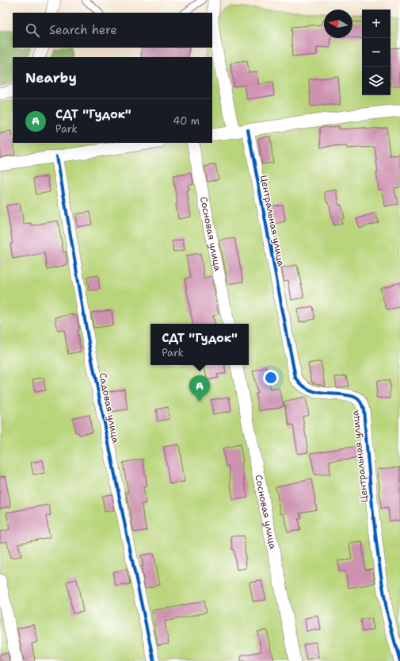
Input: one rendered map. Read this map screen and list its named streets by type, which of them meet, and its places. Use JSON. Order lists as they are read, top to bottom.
{
  "streets": {
    "street": ["Центральная улица", "Сосновая улица", "Садовая улица"]
  },
  "north": "left",
  "page": {
    "map_buttons": ["+", "−"],
    "search": "Search here",
    "heading": "Nearby",
    "list": [
      {
        "mark": "A",
        "name": "СДТ \"Гудок\"",
        "note": "Park",
        "value": "40 m"
      }
    ],
    "popup": ["СДТ \"Гудок\"", "Park"],
    "pins": "A"
  }
}
